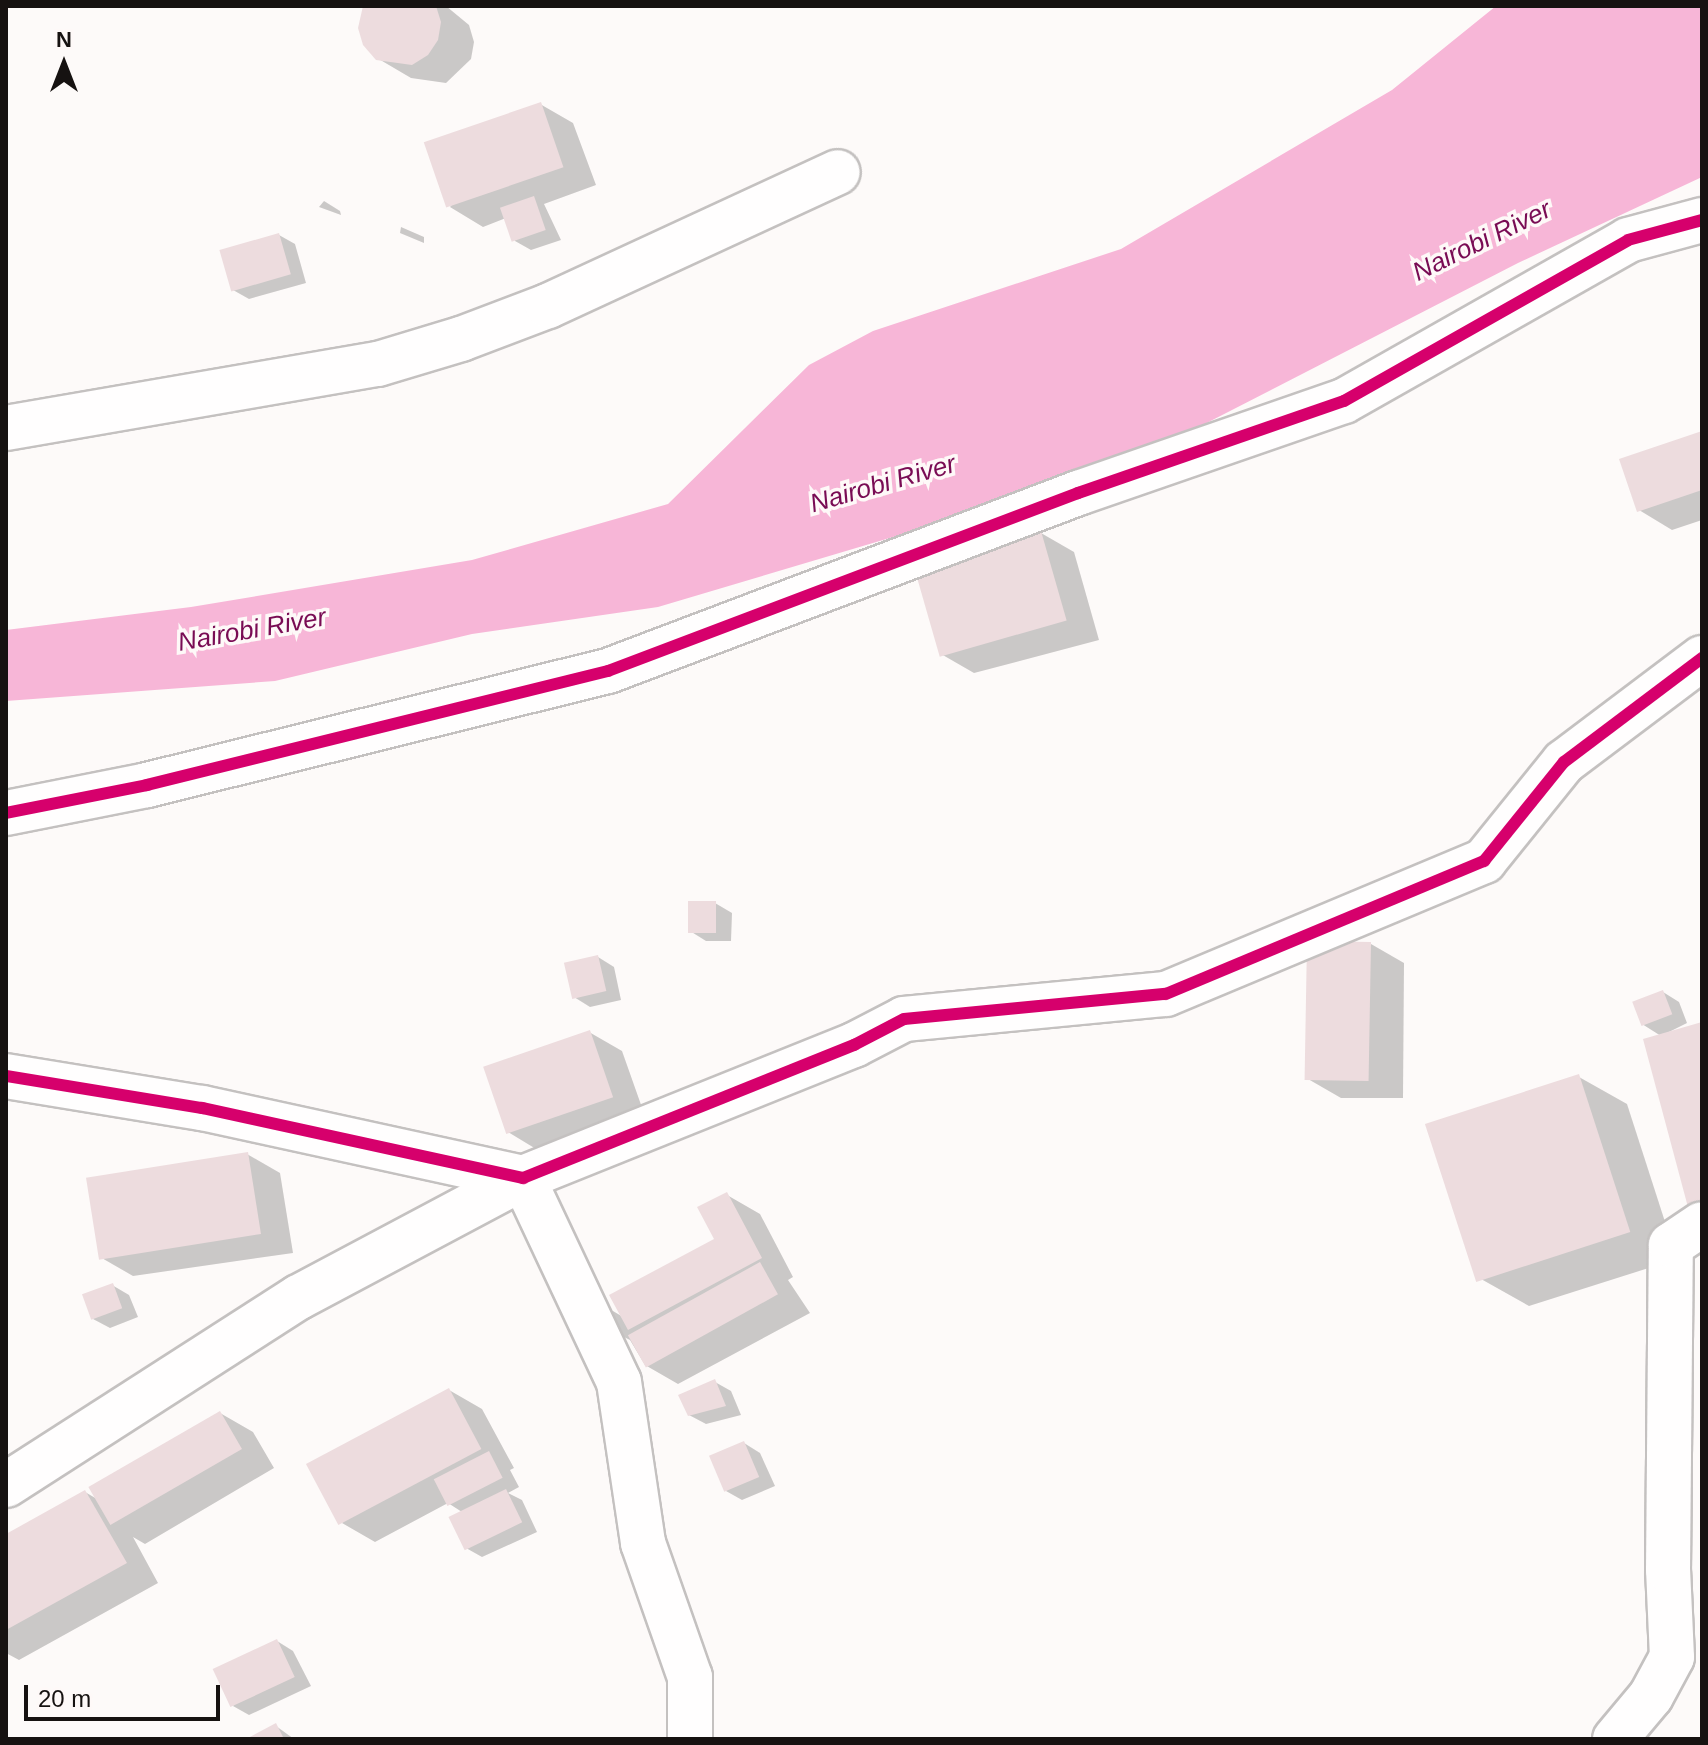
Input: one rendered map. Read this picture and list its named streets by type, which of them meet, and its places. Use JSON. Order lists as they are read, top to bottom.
{
  "water": ["Nairobi River"],
  "scale_bar": "20 m",
  "north": "top"
}
